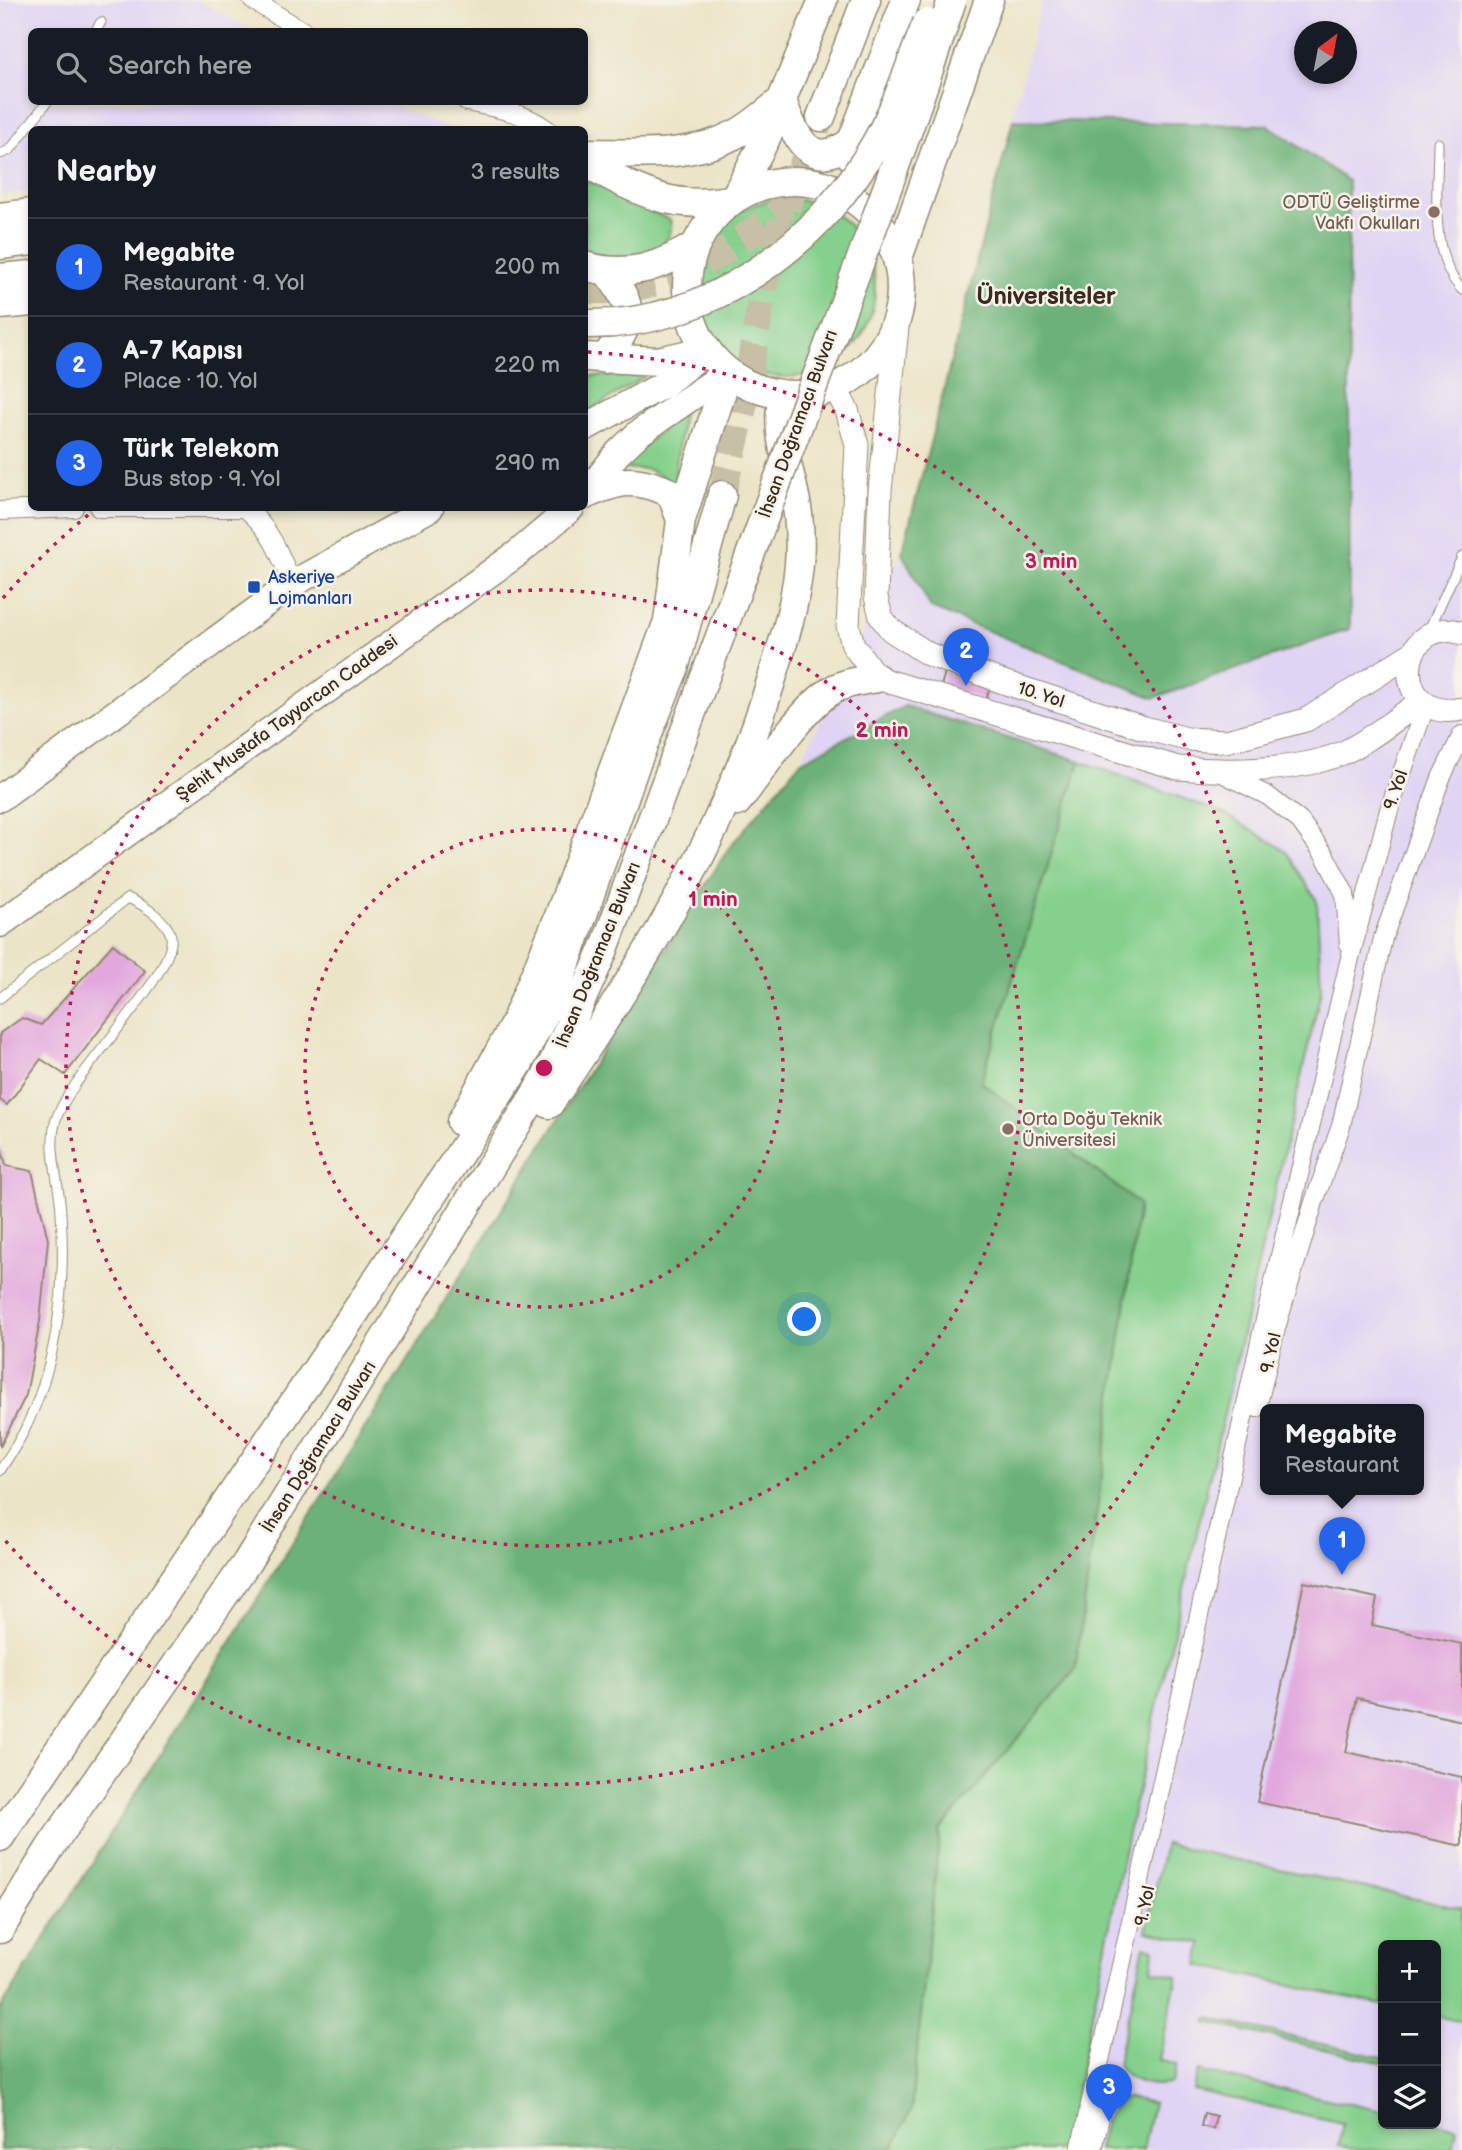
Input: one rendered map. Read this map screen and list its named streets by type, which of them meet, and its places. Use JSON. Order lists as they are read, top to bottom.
{
  "streets": {
    "main road": ["İhsan Doğramacı Bulvarı", "Şehit Mustafa Tayyarcan Caddesi"],
    "street": ["10. Yol", "9. Yol"]
  },
  "crossings": [
    ["10. Yol", "9. Yol"]
  ],
  "districts": ["Üniversiteler"],
  "places": {
    "other": ["ODTÜ Geliştirme Vakfı Okulları", "Orta Doğu Teknik Üniversitesi"],
    "transit": ["Askeriye Lojmanları"]
  },
  "north": "top right",
  "page": {
    "search": "Search here",
    "heading": ["Nearby", "3 results"],
    "list": [
      {
        "mark": "1",
        "name": "Megabite",
        "note": "Restaurant · 9. Yol",
        "value": "200 m"
      },
      {
        "mark": "2",
        "name": "A-7 Kapısı",
        "note": "Place · 10. Yol",
        "value": "220 m"
      },
      {
        "mark": "3",
        "name": "Türk Telekom",
        "note": "Bus stop · 9. Yol",
        "value": "290 m"
      }
    ],
    "pins": ["2", "1", "3"],
    "popup": ["Megabite", "Restaurant"],
    "map_buttons": ["+", "−"]
  },
  "rings": ["3 min", "2 min", "1 min"]
}
